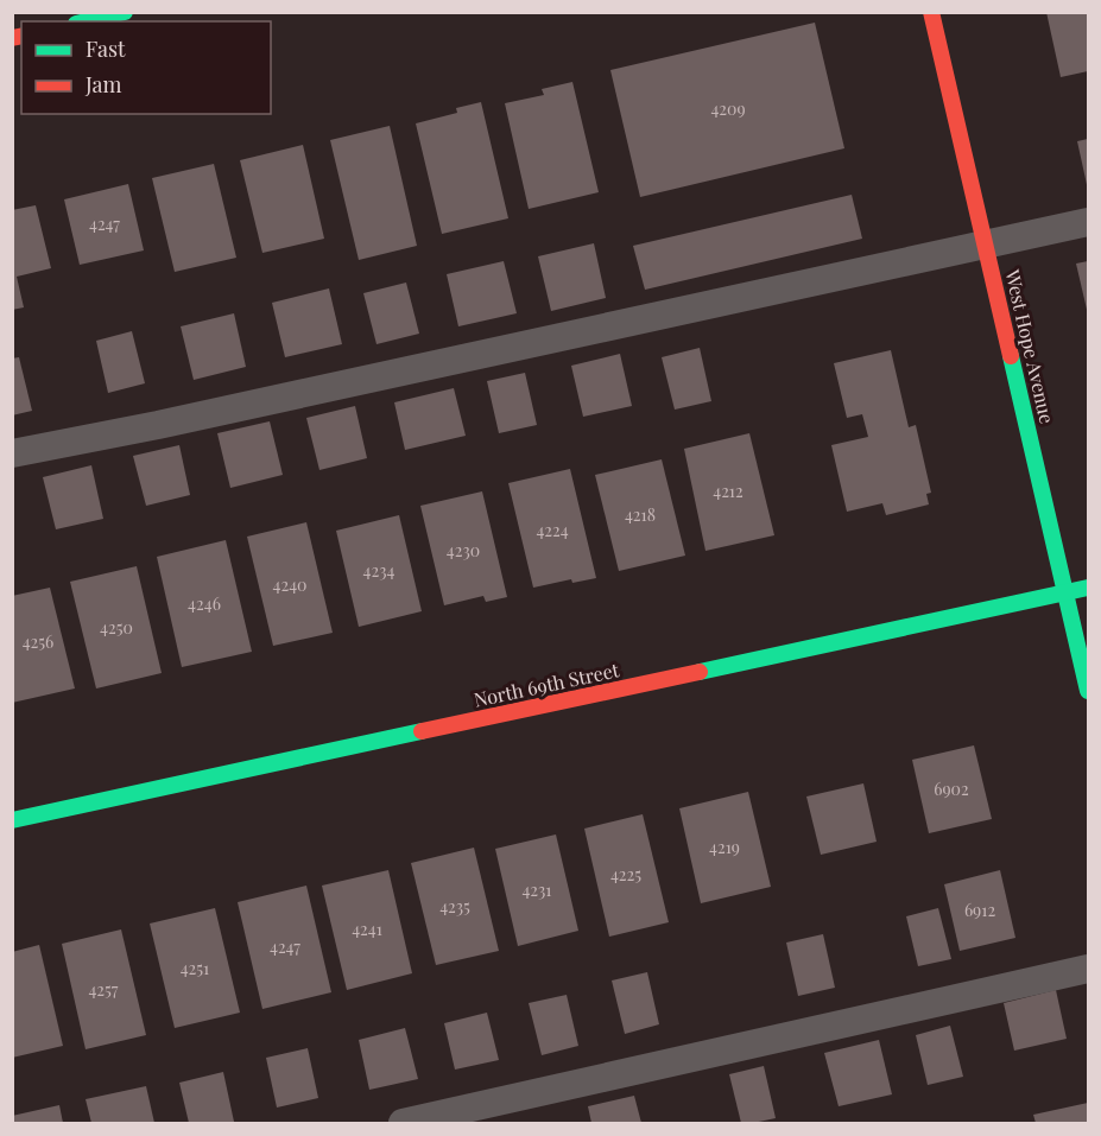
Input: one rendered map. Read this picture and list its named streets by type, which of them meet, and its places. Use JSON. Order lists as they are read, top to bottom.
{
  "streets": {
    "street": ["West Hope Avenue", "North 69th Street"]
  },
  "crossings": [
    ["West Hope Avenue", "North 69th Street"]
  ],
  "house_numbers": [
    "4209",
    "4247",
    "4212",
    "4218",
    "4224",
    "4230",
    "4234",
    "4240",
    "4246",
    "4250",
    "4256",
    "6902",
    "4219",
    "4225",
    "4231",
    "4235",
    "6912",
    "4241",
    "4247",
    "4251",
    "4257"
  ],
  "legend": ["Fast", "Jam"]
}
